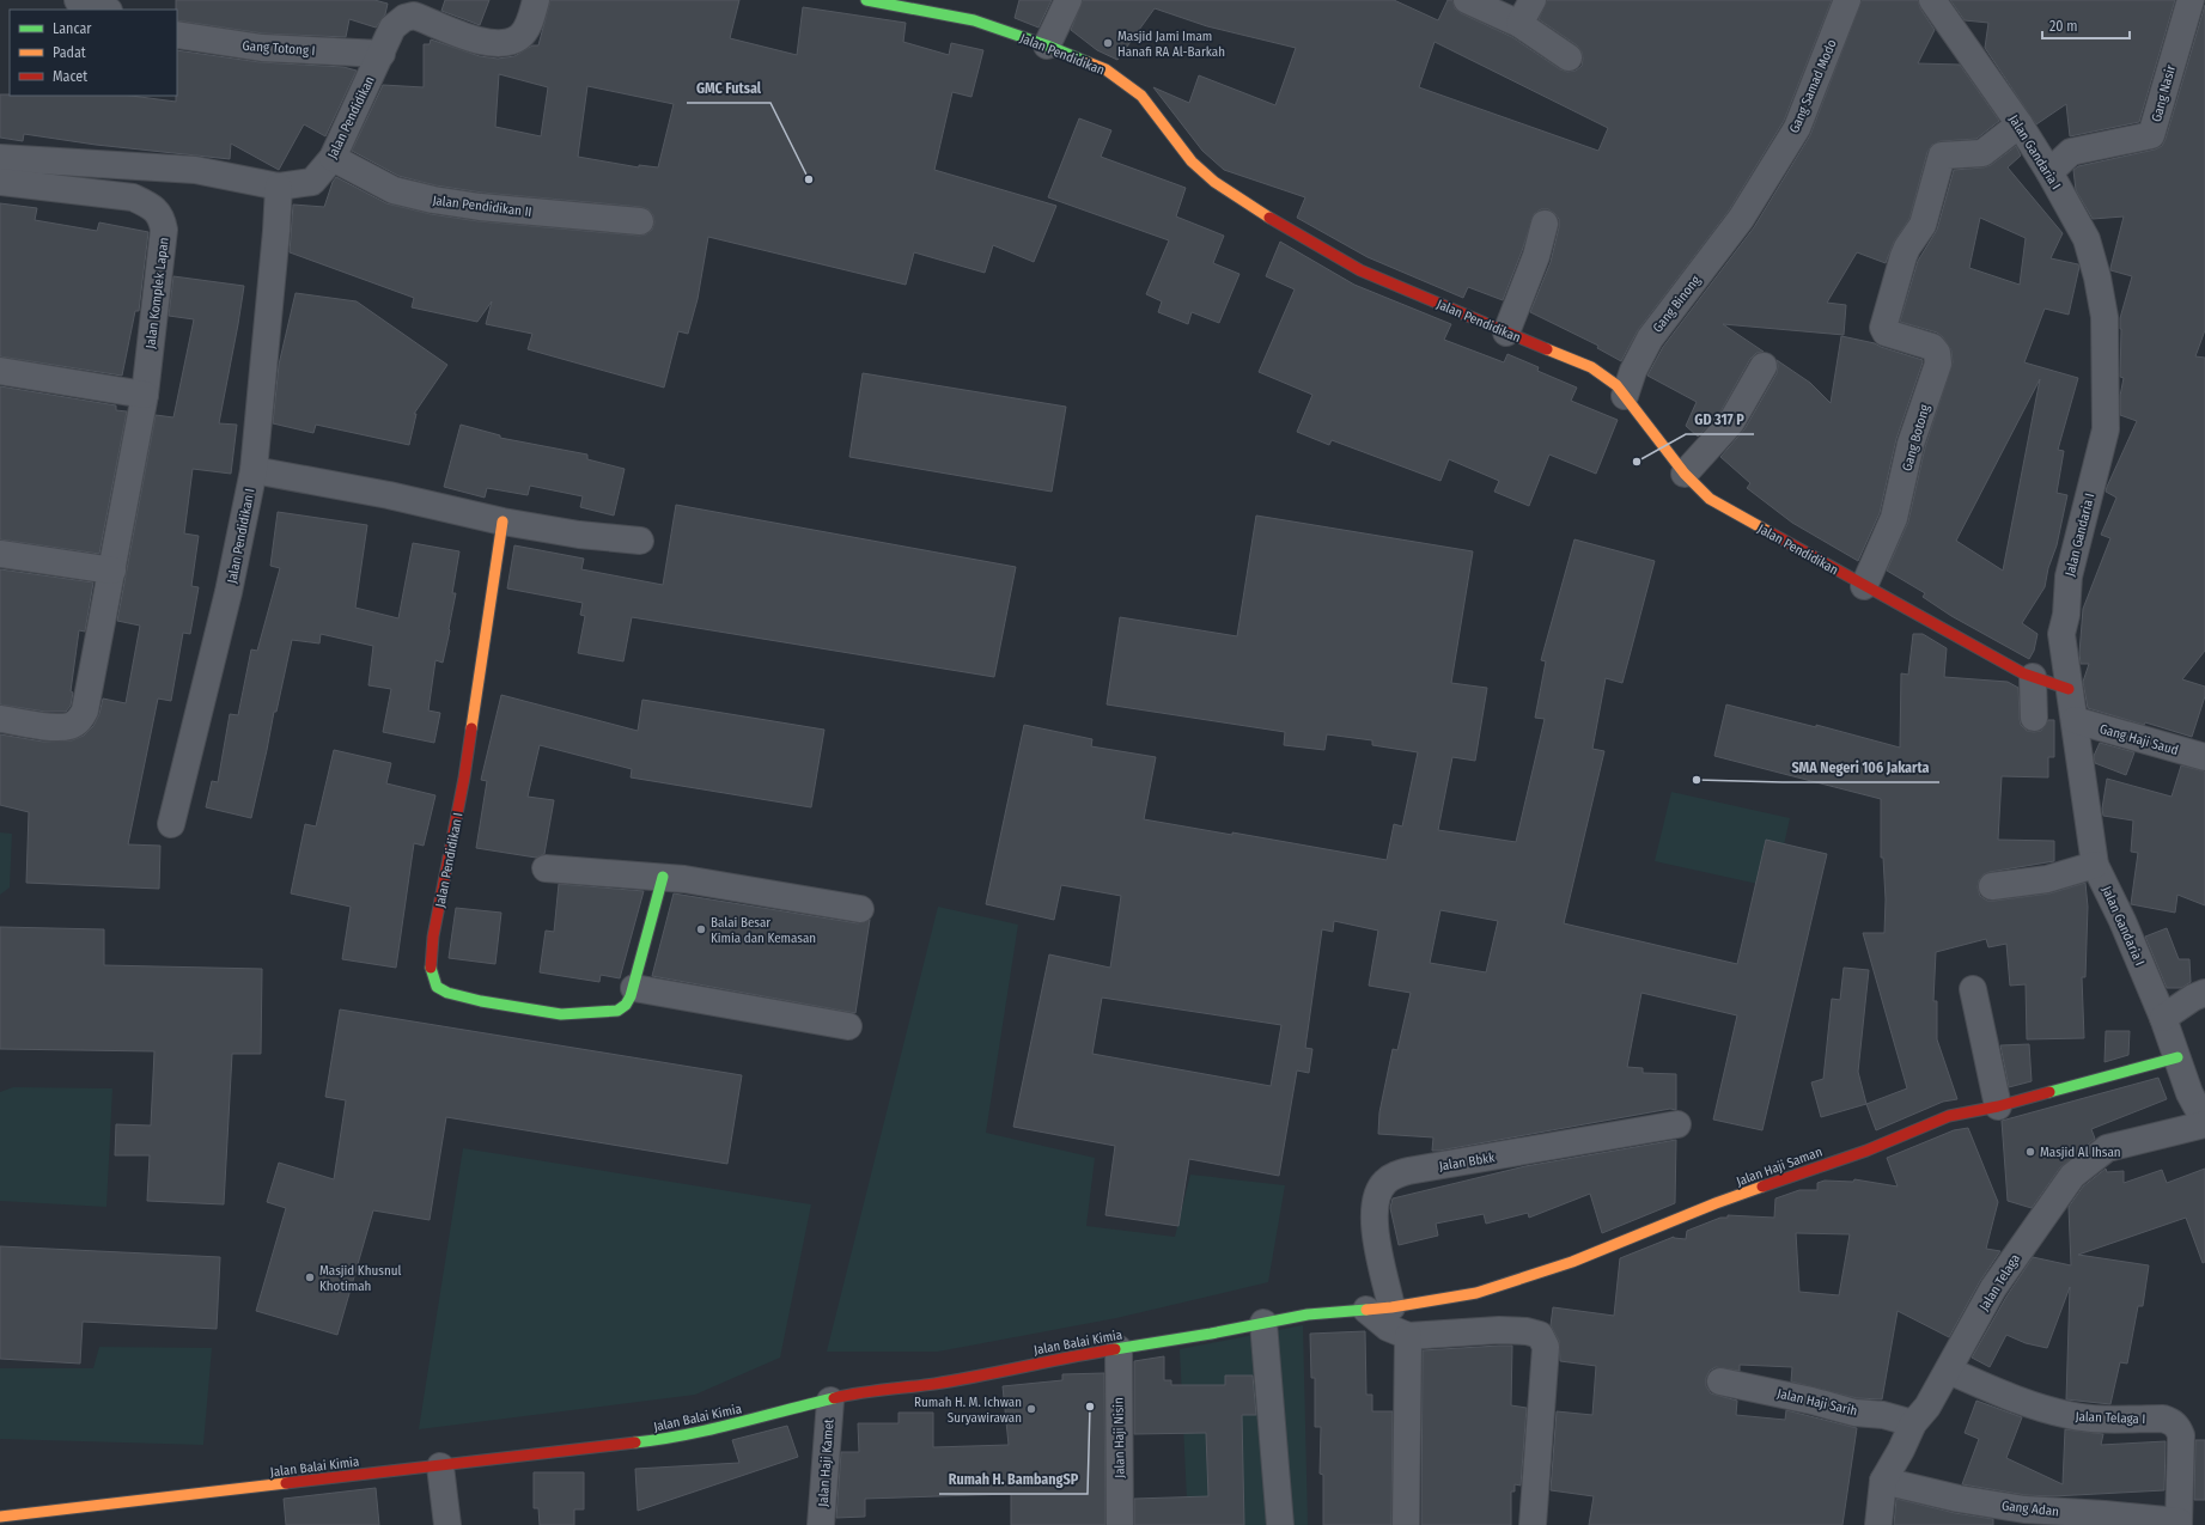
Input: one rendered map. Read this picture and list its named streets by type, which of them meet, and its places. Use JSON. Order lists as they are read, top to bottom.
{
  "streets": {
    "street": [
      "Gang Totong I",
      "Jalan Pendidikan",
      "Gang Samad Modo",
      "Gang Nasir",
      "Jalan Gandaria I",
      "Jalan Pendidikan II",
      "Jalan Komplek Lapan",
      "Gang Binong",
      "Gang Botong",
      "Jalan Pendidikan I",
      "Gang Haji Saud",
      "Jalan Bbkk",
      "Jalan Haji Saman",
      "Jalan Telaga",
      "Jalan Balai Kimia",
      "Jalan Haji Sarih",
      "Jalan Telaga I",
      "Jalan Haji Nisin",
      "Jalan Haji Kamet",
      "Gang Adan"
    ]
  },
  "crossings": [
    ["Gang Totong I", "Jalan Pendidikan"],
    ["Jalan Pendidikan", "Jalan Gandaria I"],
    ["Jalan Pendidikan", "Jalan Pendidikan II"],
    ["Jalan Pendidikan", "Gang Binong"],
    ["Jalan Pendidikan", "Gang Botong"],
    ["Jalan Pendidikan", "Jalan Pendidikan I"],
    ["Gang Samad Modo", "Gang Binong"],
    ["Gang Nasir", "Jalan Gandaria I"],
    ["Jalan Gandaria I", "Gang Botong"],
    ["Jalan Gandaria I", "Gang Haji Saud"],
    ["Jalan Gandaria I", "Jalan Haji Saman"],
    ["Jalan Gandaria I", "Jalan Telaga"],
    ["Jalan Bbkk", "Jalan Haji Saman"],
    ["Jalan Bbkk", "Jalan Balai Kimia"],
    ["Jalan Haji Saman", "Jalan Balai Kimia"],
    ["Jalan Telaga", "Jalan Haji Sarih"],
    ["Jalan Telaga", "Jalan Telaga I"],
    ["Jalan Telaga", "Gang Adan"],
    ["Jalan Balai Kimia", "Jalan Haji Nisin"],
    ["Jalan Balai Kimia", "Jalan Haji Kamet"],
    ["Jalan Telaga I", "Gang Adan"]
  ],
  "places": [
    "Masjid Jami Imam Hanafi RA Al-Barkah",
    "GMC Futsal",
    "GD 317 P",
    "SMA Negeri 106 Jakarta",
    "Balai Besar Kimia dan Kemasan",
    "Masjid Al Ihsan",
    "Masjid Khusnul Khotimah",
    "Rumah H. BambangSP",
    "Rumah H. M. Ichwan Suryawirawan"
  ],
  "legend": ["Lancar", "Padat", "Macet"],
  "scale_bar": "20 m"
}
